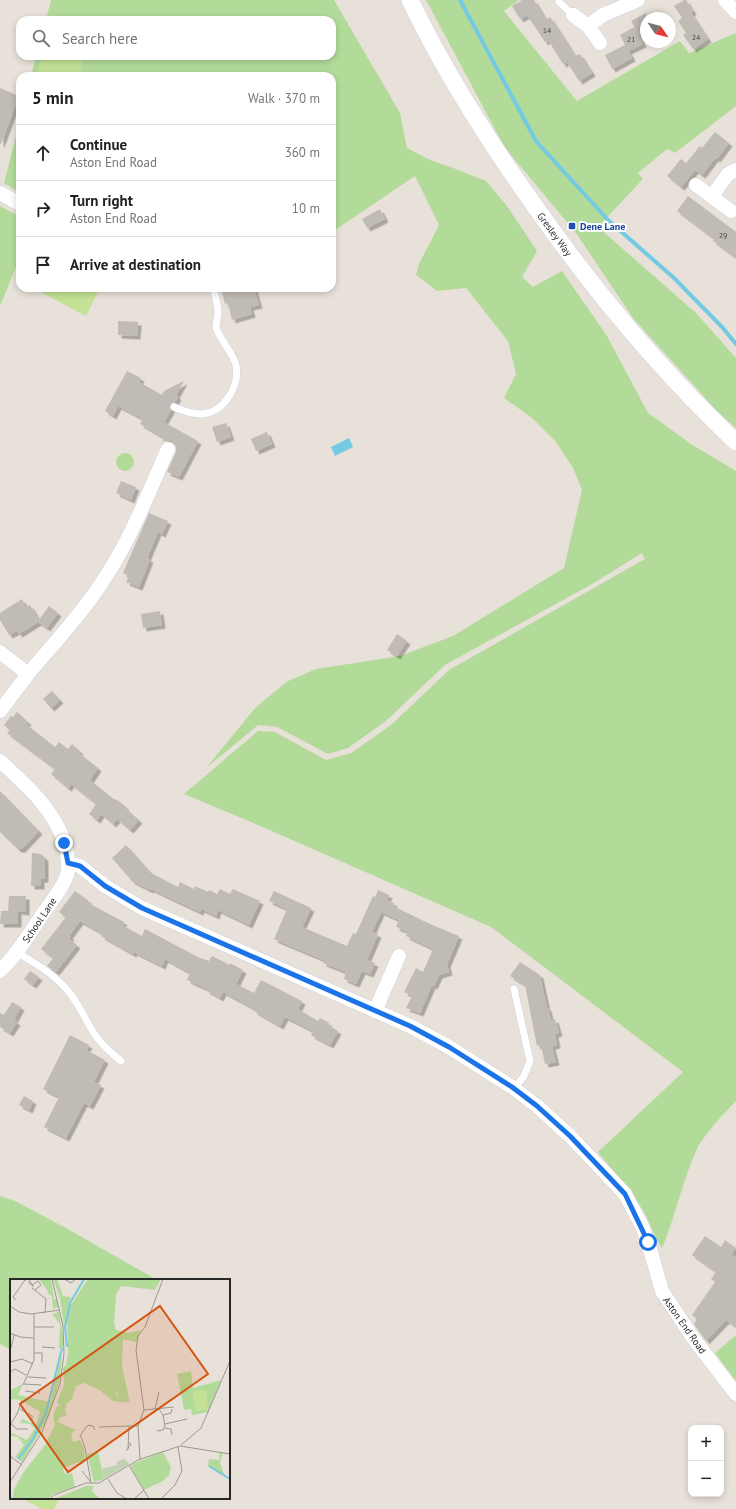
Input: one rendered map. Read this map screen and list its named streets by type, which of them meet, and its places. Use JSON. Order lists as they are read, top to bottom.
{
  "streets": {
    "street": ["Gresley Way", "School Lane", "Aston End Road"]
  },
  "crossings": [
    ["School Lane", "Aston End Road"]
  ],
  "places": {
    "transit": ["Dene Lane"]
  },
  "house_numbers": [
    "14",
    "24",
    "21",
    "29"
  ],
  "north": "bottom right",
  "page": {
    "search": "Search here",
    "heading": ["5 min", "Walk · 370 m"],
    "list": [
      ["Continue", "Aston End Road", "360 m"],
      ["Turn right", "Aston End Road", "10 m"],
      "Arrive at destination"
    ],
    "map_buttons": ["+", "−"]
  }
}
